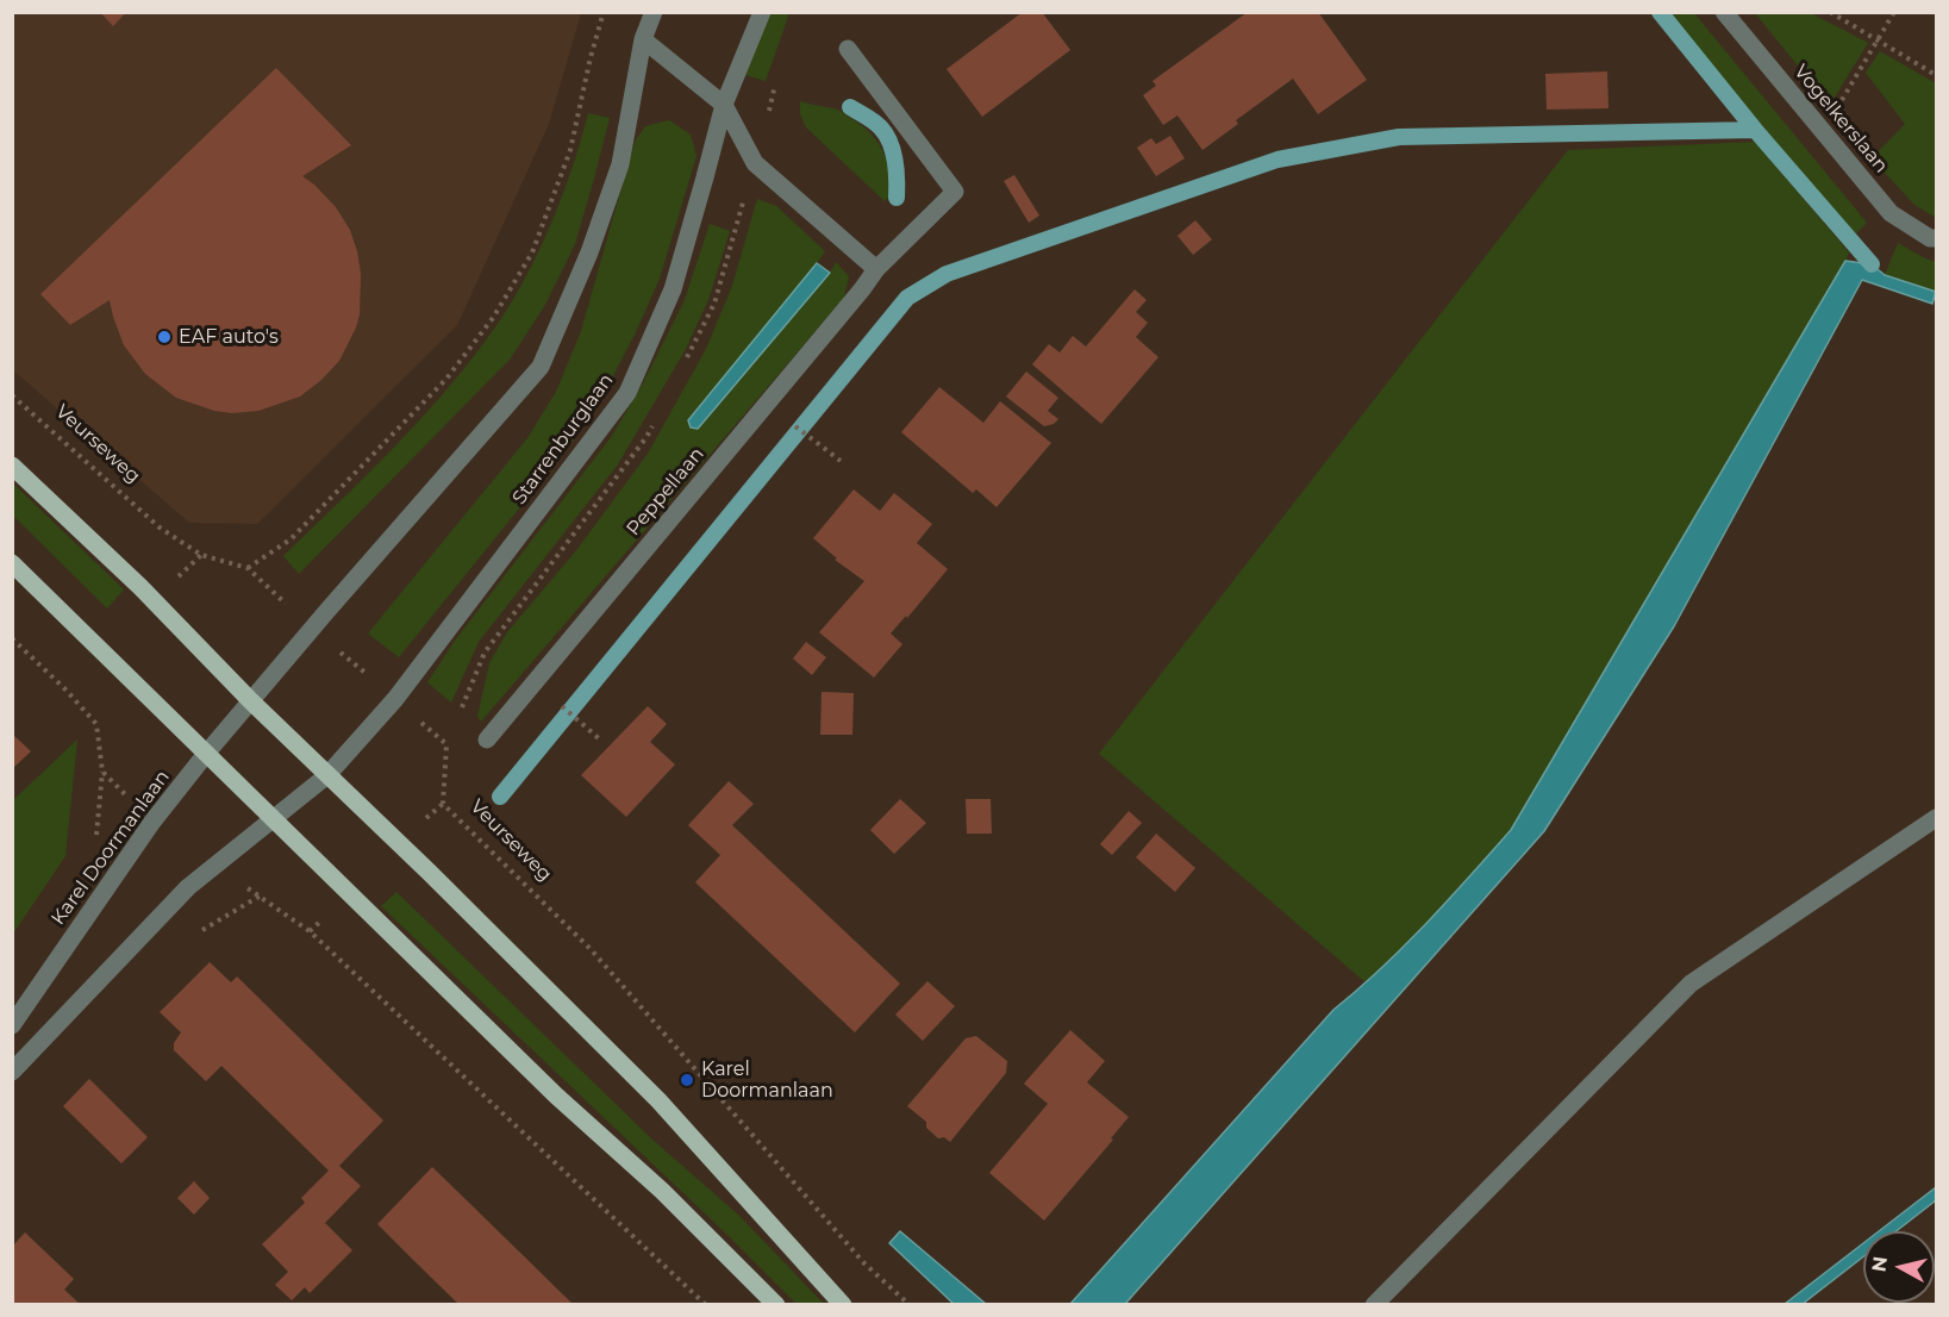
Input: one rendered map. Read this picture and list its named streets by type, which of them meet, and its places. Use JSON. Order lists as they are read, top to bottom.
{
  "streets": {
    "street": [
      "Vogelkerslaan",
      "Starrenburglaan",
      "Peppellaan",
      "Karel Doormanlaan"
    ],
    "path": ["Veurseweg"]
  },
  "crossings": [
    ["Starrenburglaan", "Veurseweg"]
  ],
  "places": ["EAF auto's", "Karel Doormanlaan"],
  "north": "left"
}
